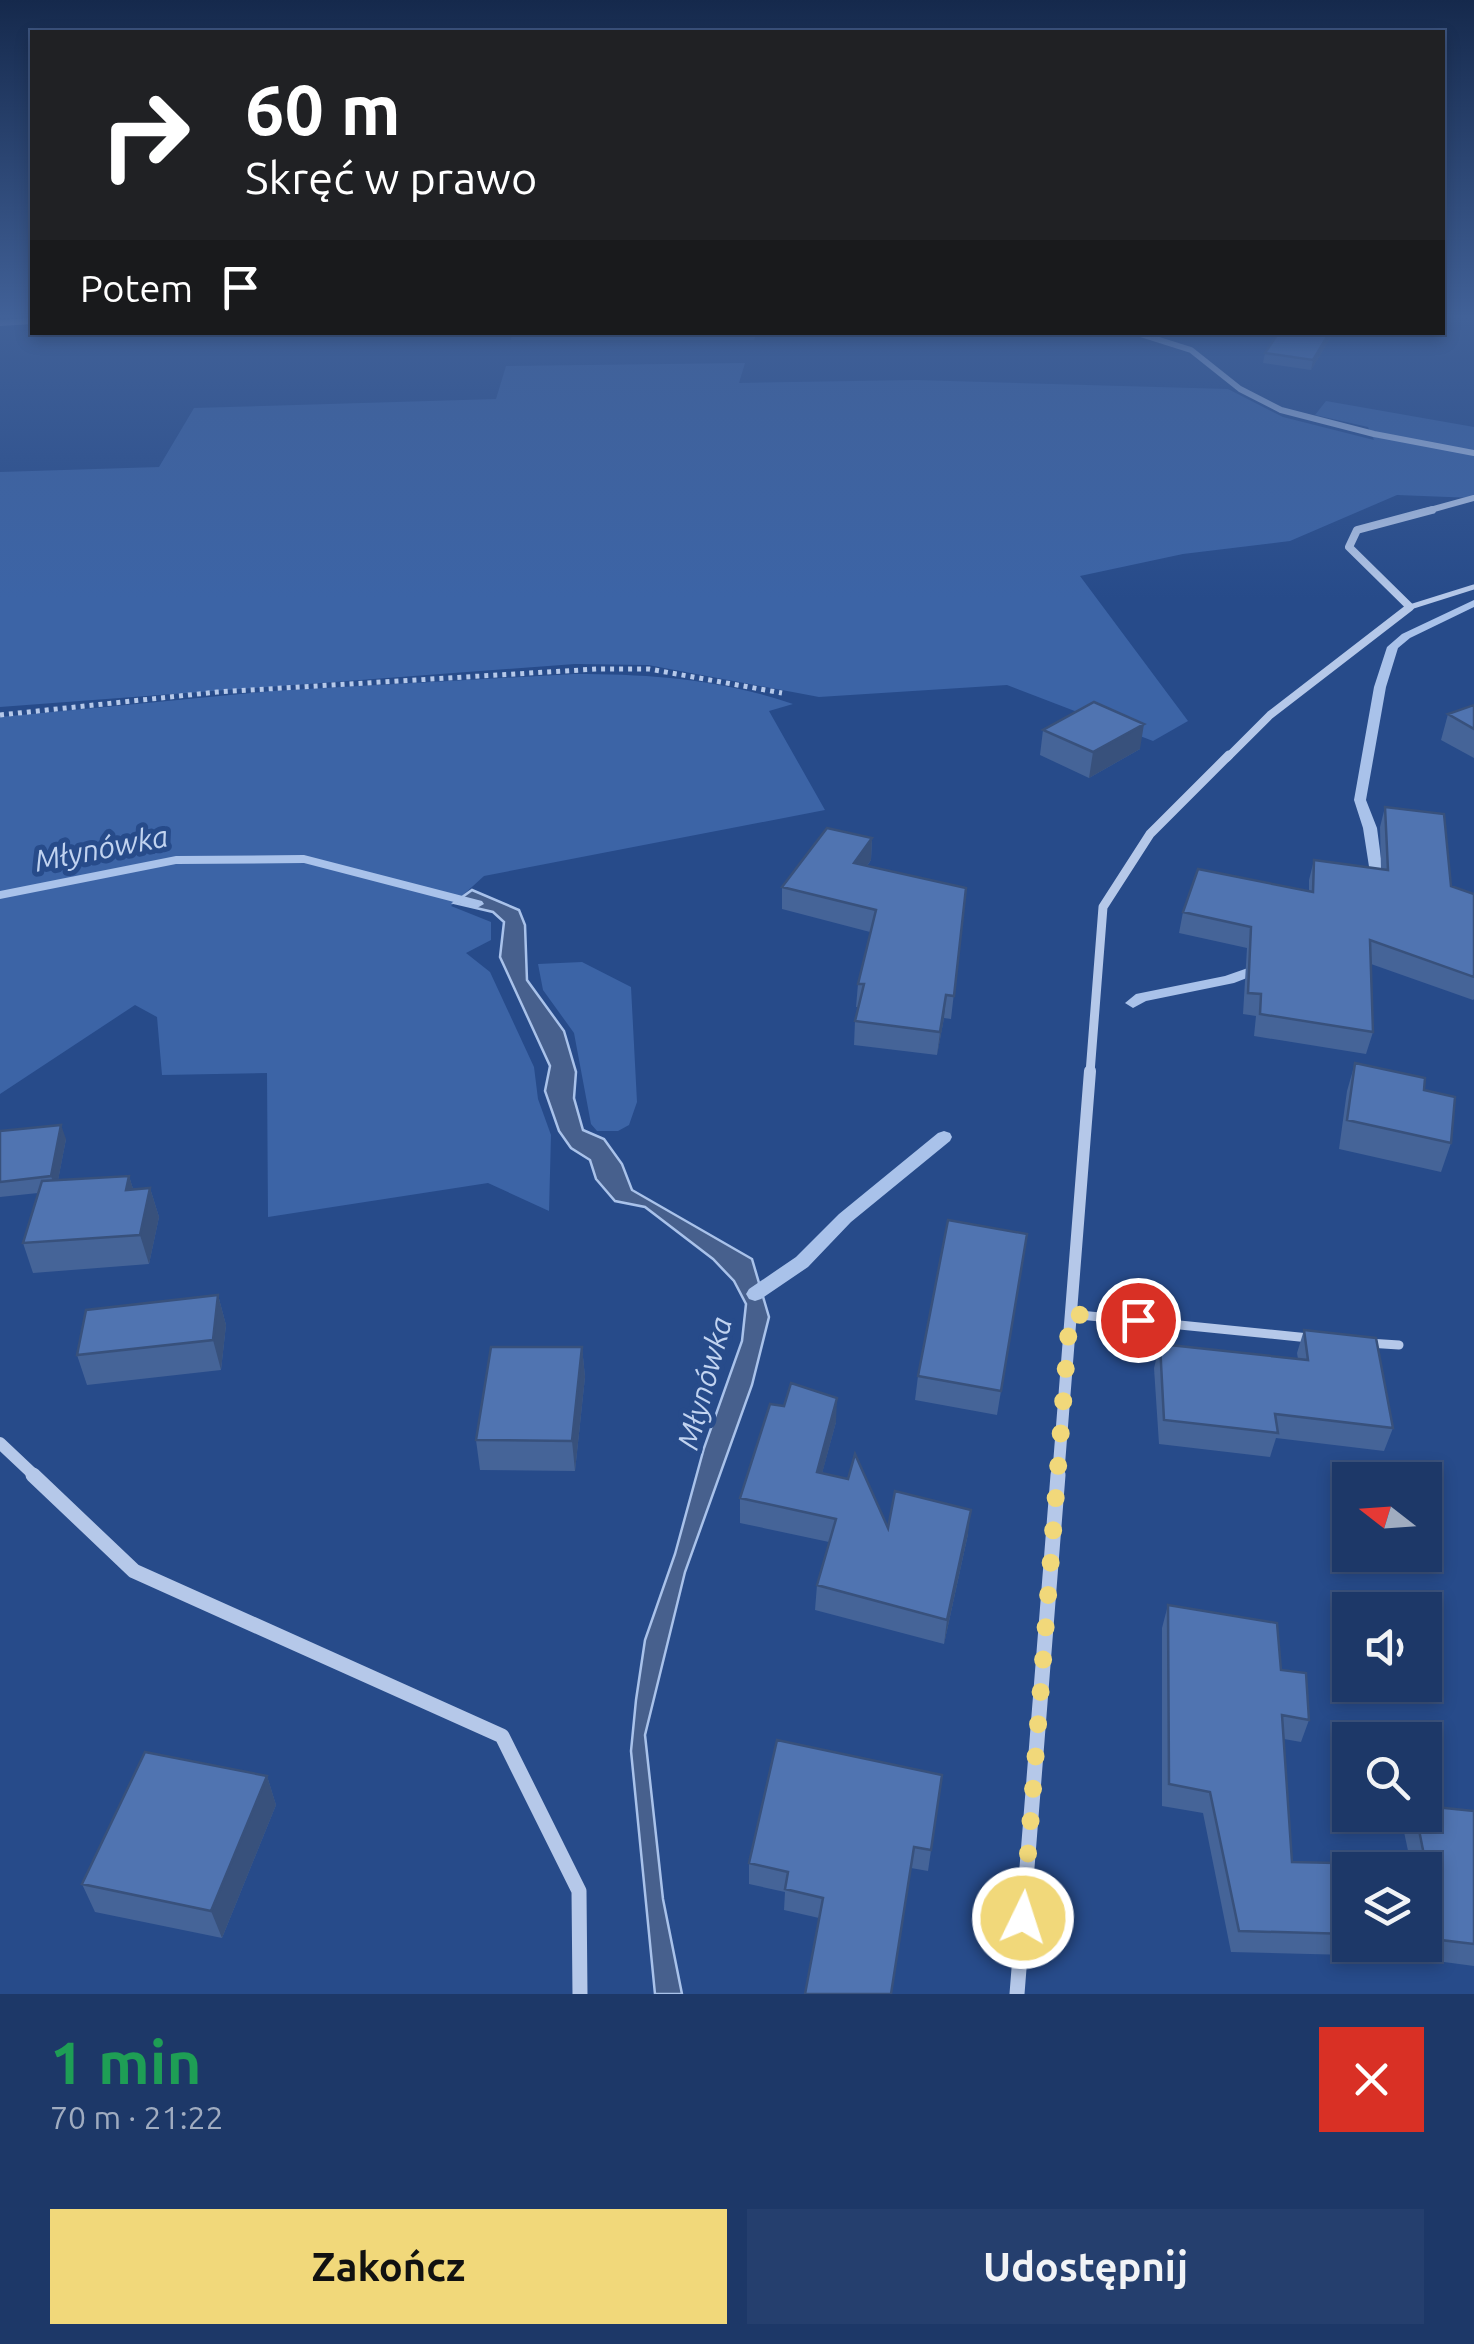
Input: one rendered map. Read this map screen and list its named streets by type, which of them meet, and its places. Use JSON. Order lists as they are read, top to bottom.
{
  "water": ["Młynówka"],
  "north": "left",
  "page": {
    "turn": ["60 m", "Skręć w prawo"],
    "then": "Potem",
    "heading": ["1 min", "70 m · 21:22"],
    "buttons": ["Zakończ", "Udostępnij"]
  }
}
